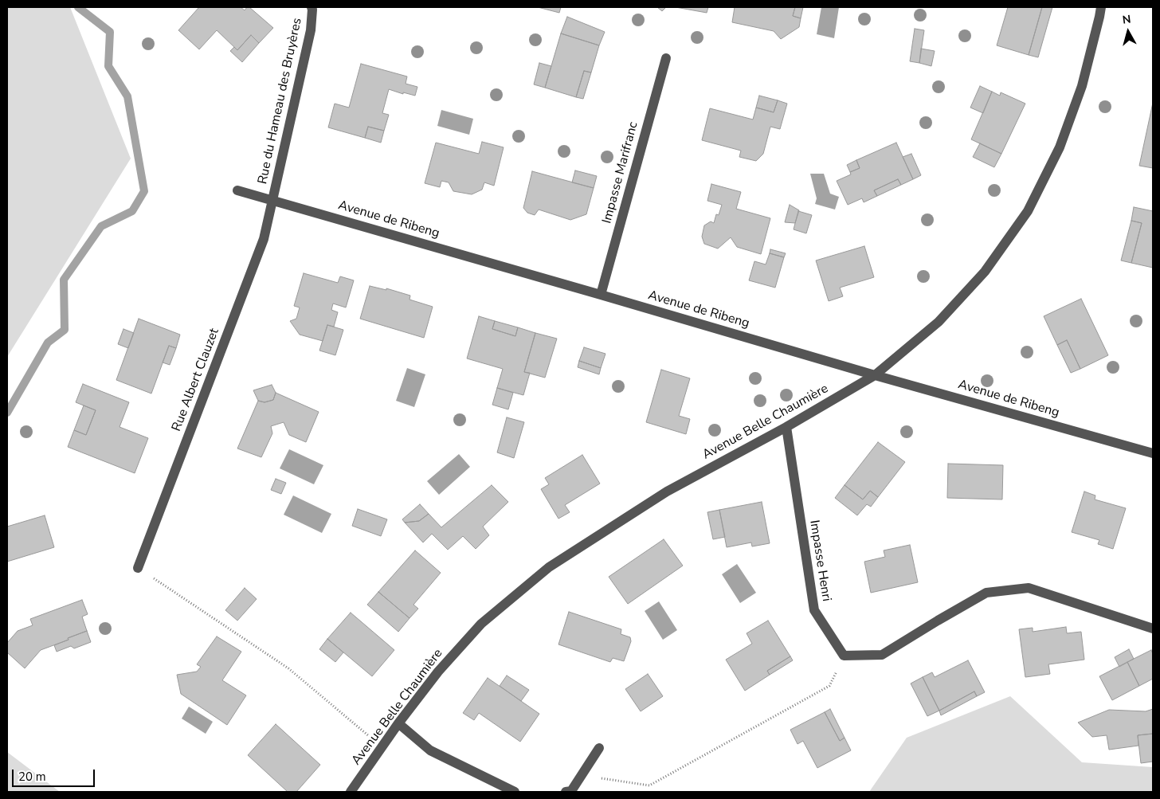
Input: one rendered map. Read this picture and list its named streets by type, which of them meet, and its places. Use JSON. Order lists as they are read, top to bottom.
{
  "streets": {
    "street": [
      "Rue du Hameau des Bruyères",
      "Impasse Marifranc",
      "Avenue de Ribeng",
      "Rue Albert Clauzet",
      "Avenue Belle Chaumière",
      "Impasse Henri"
    ]
  },
  "crossings": [
    ["Rue du Hameau des Bruyères", "Avenue de Ribeng"],
    ["Rue du Hameau des Bruyères", "Rue Albert Clauzet"],
    ["Impasse Marifranc", "Avenue de Ribeng"],
    ["Avenue de Ribeng", "Rue Albert Clauzet"],
    ["Avenue de Ribeng", "Avenue Belle Chaumière"],
    ["Avenue Belle Chaumière", "Impasse Henri"]
  ],
  "scale_bar": "20 m",
  "north": "top"
}
